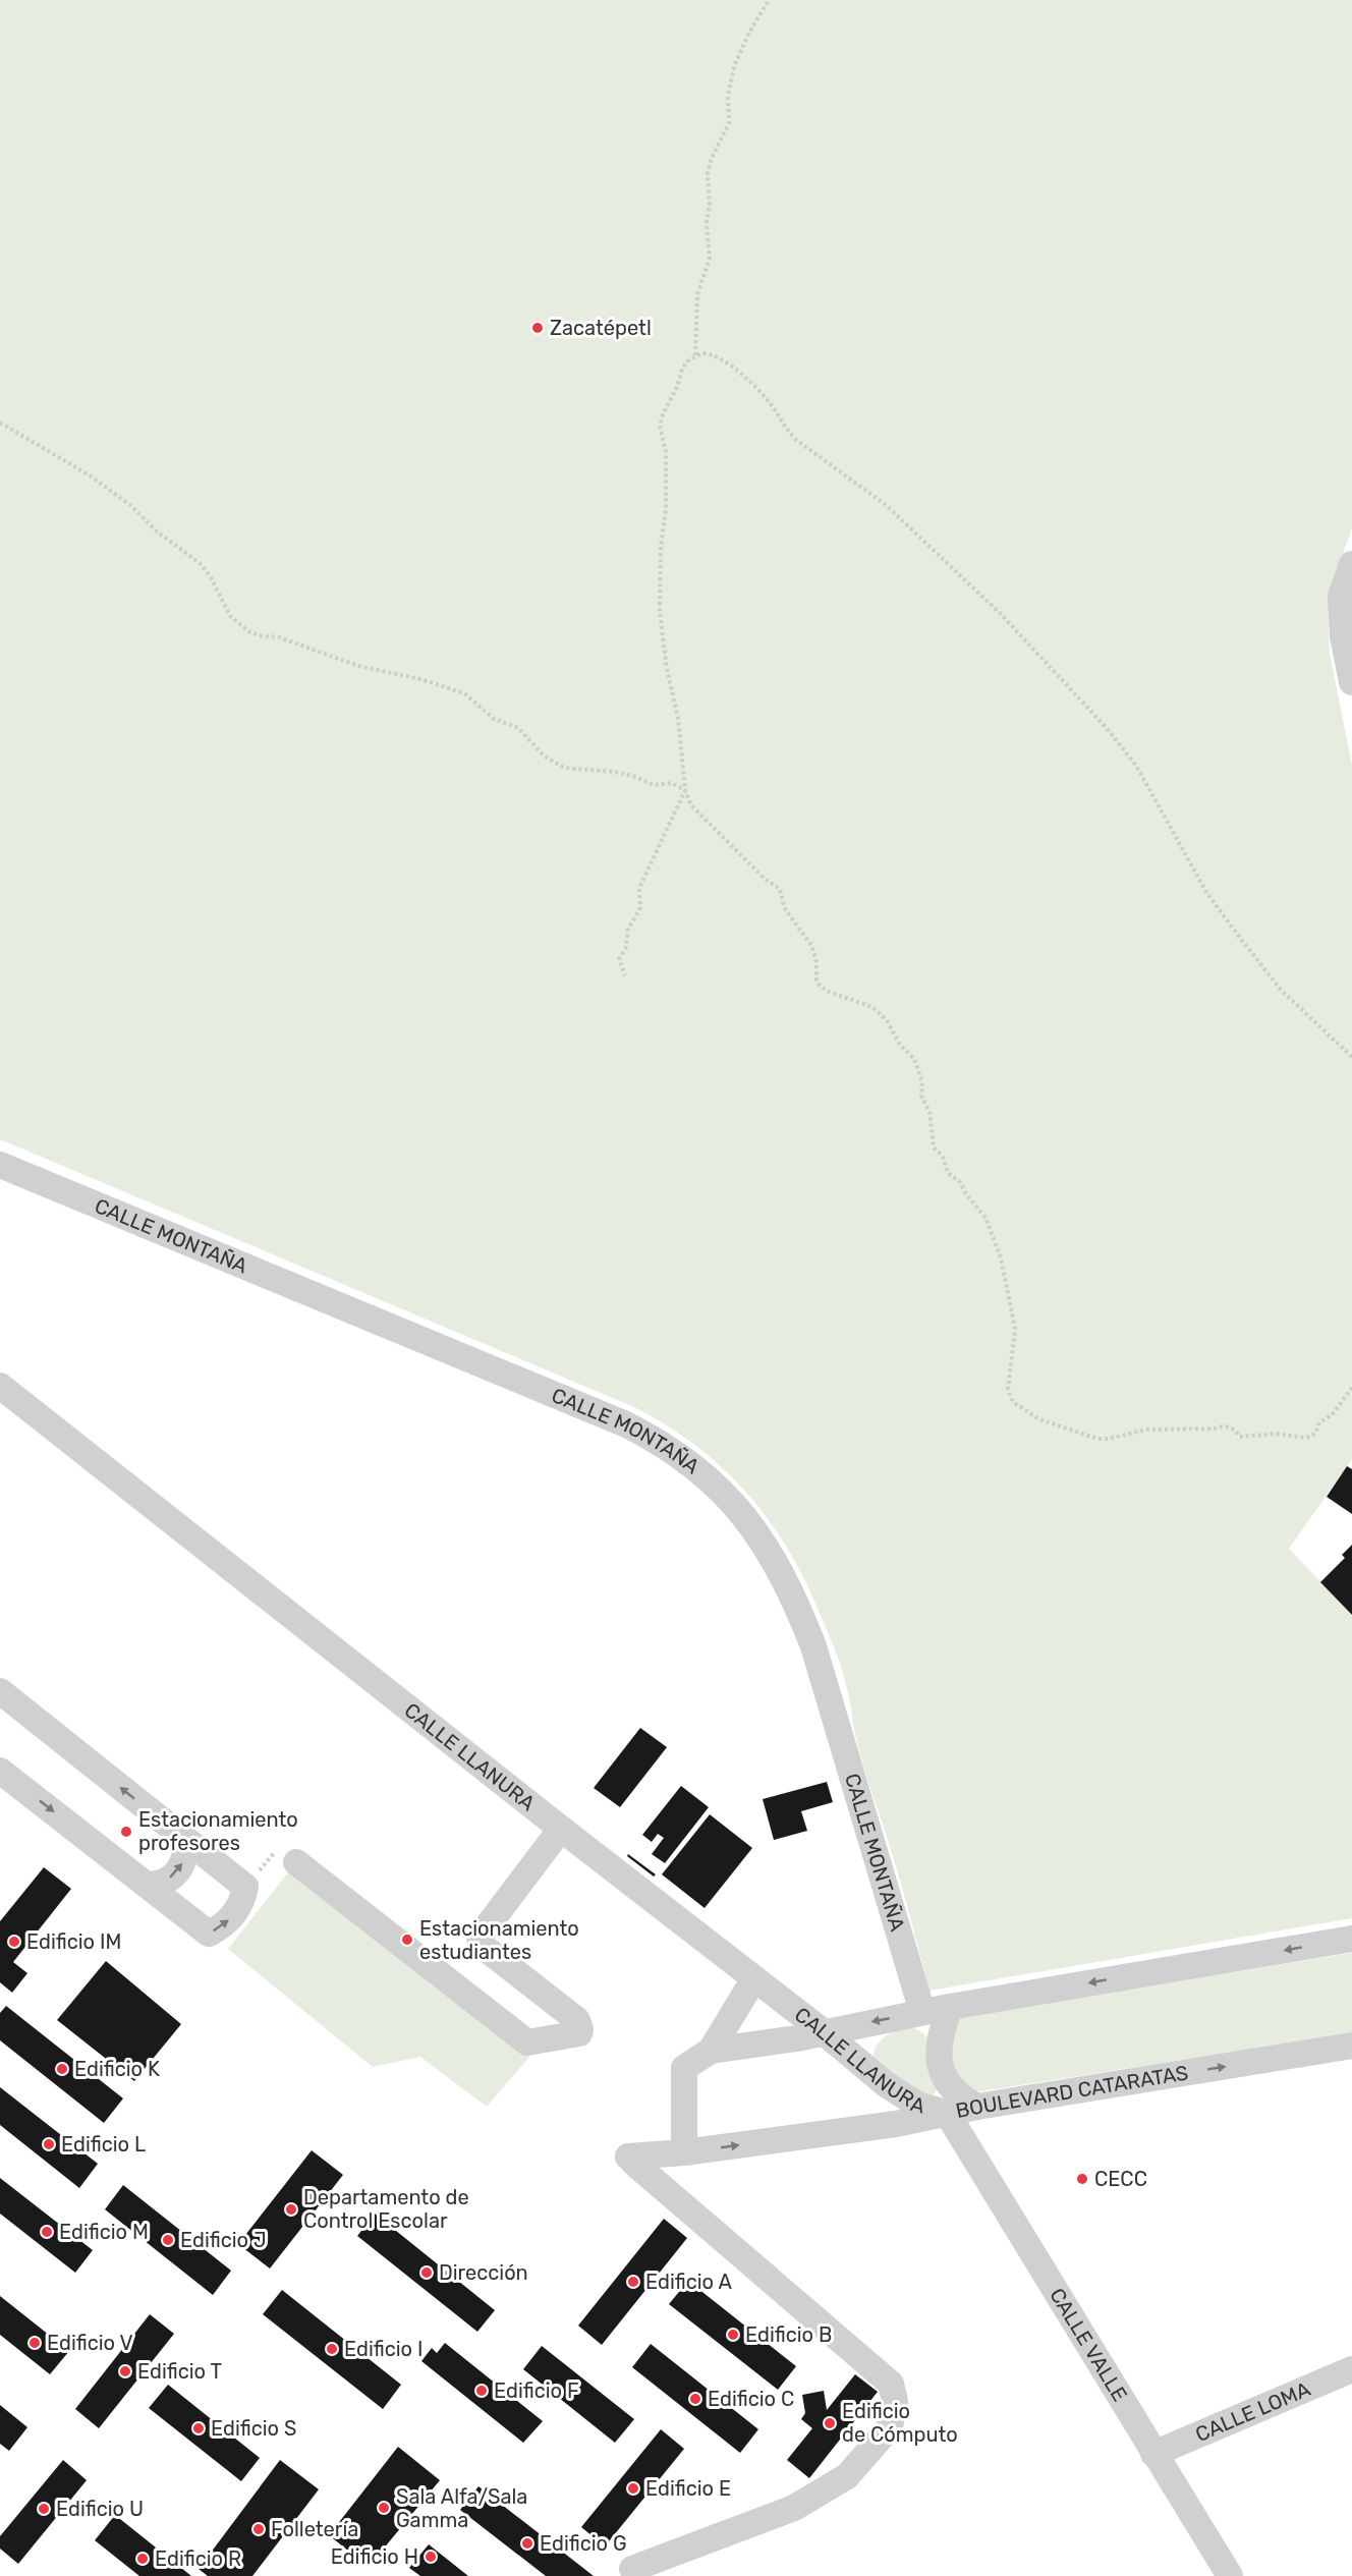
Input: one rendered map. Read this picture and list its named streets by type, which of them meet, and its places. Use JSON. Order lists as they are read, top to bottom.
{
  "streets": {
    "street": [
      "CALLE MONTAÑA",
      "CALLE LLANURA",
      "BOULEVARD CATARATAS",
      "CALLE VALLE",
      "CALLE LOMA"
    ]
  },
  "crossings": [
    ["CALLE LLANURA", "BOULEVARD CATARATAS"],
    ["CALLE LLANURA", "CALLE VALLE"],
    ["BOULEVARD CATARATAS", "CALLE VALLE"],
    ["CALLE VALLE", "CALLE LOMA"]
  ],
  "places": [
    "Zacatépetl",
    "Estacionamiento profesores",
    "Estacionamiento estudiantes",
    "Edificio IM",
    "Edificio K",
    "Edificio L",
    "CECC",
    "Departamento de Control Escolar",
    "Edificio M",
    "Edificio J",
    "Dirección",
    "Edificio A",
    "Edificio B",
    "Edificio V",
    "Edificio I",
    "Edificio T",
    "Edificio F",
    "Edificio C",
    "Edificio de Cómputo",
    "Edificio S",
    "Edificio E",
    "Sala Alfa/Sala Gamma",
    "Edificio U",
    "Folletería",
    "Edificio G",
    "Edificio H",
    "Edificio R"
  ]
}
